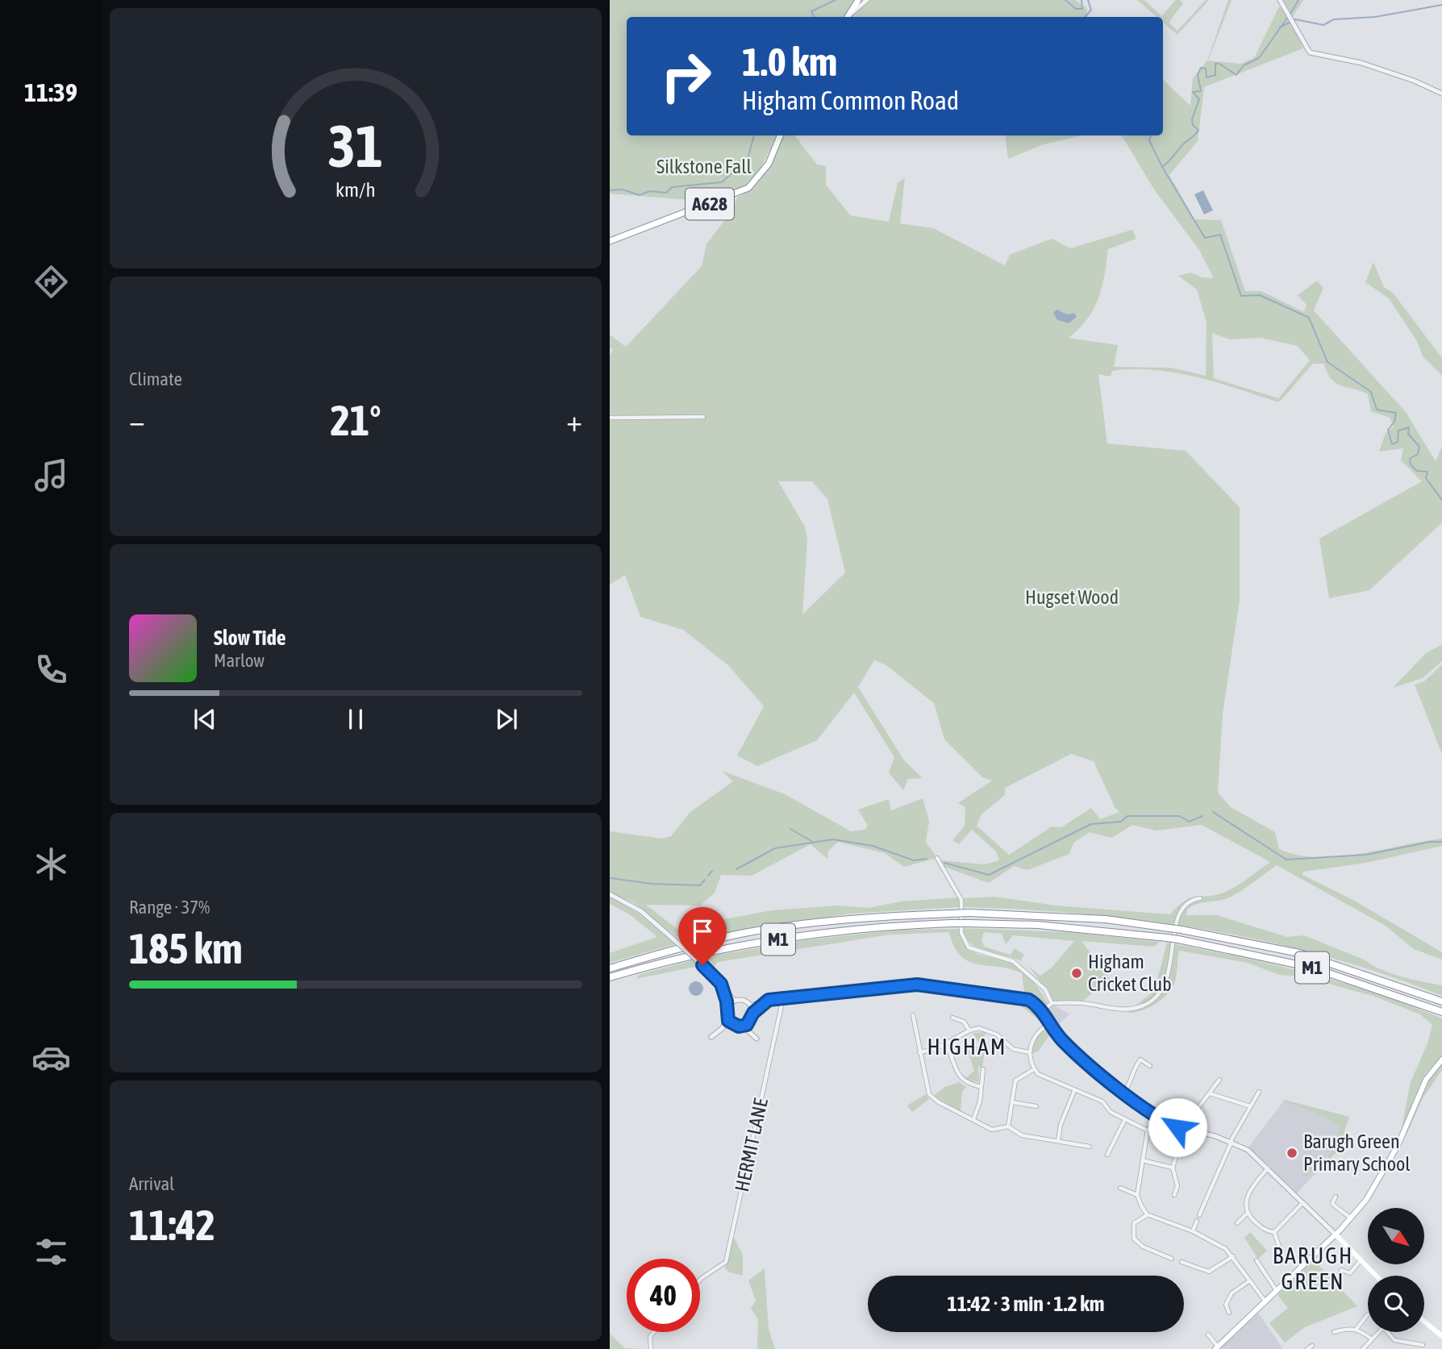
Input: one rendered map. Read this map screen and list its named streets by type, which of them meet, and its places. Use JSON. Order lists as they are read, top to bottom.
{
  "streets": {
    "highway": ["A628", "M1"],
    "street": ["HERMIT LANE"]
  },
  "districts": ["HIGHAM", "BARUGH GREEN"],
  "parks": ["Silkstone Fall", "Hugset Wood"],
  "places": ["Higham Cricket Club", "Barugh Green Primary School"],
  "north": "bottom right",
  "page": {
    "tabs": "11:39",
    "turn": ["1.0 km", "Higham Common Road"],
    "tile": [
      "Climate",
      ["Range · 37%", "185 km"],
      ["Arrival", "11:42"]
    ],
    "heat": ["−", "21°", "+"],
    "song": ["Slow Tide", "Marlow"],
    "limit": "40",
    "trip": "11:42 · 3 min · 1.2 km",
    "gauge": ["31", "km/h"]
  }
}
